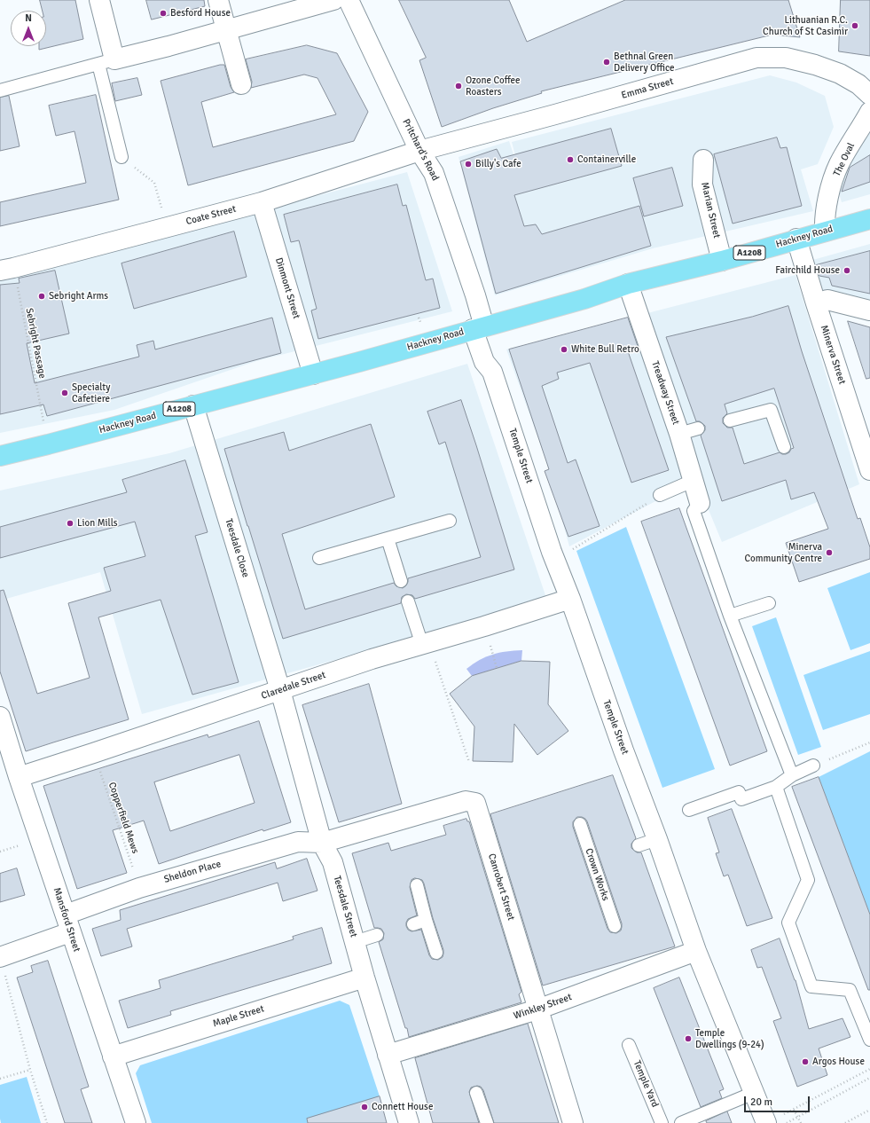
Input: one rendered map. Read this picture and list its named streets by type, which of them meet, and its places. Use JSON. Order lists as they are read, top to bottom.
{
  "streets": {
    "main road": ["Hackney Road", "A1208"],
    "street": [
      "Emma Street",
      "Pritchard's Road",
      "The Oval",
      "Marian Street",
      "Coate Street",
      "Dinmont Street",
      "Minerva Street",
      "Treadway Street",
      "Temple Street",
      "Teesdale Close",
      "Claredale Street",
      "Sheldon Place",
      "Canrobert Street",
      "Teesdale Street",
      "Mansford Street",
      "Winkley Street",
      "Maple Street"
    ],
    "lane": ["Crown Works", "Temple Yard"],
    "path": ["Sebright Passage", "Copperfield Mews"]
  },
  "crossings": [
    ["Emma Street", "Pritchard's Road"],
    ["Emma Street", "Coate Street"],
    ["Pritchard's Road", "Coate Street"],
    ["Pritchard's Road", "Hackney Road"],
    ["Pritchard's Road", "Temple Street"],
    ["The Oval", "Hackney Road"],
    ["Marian Street", "Hackney Road"],
    ["Coate Street", "Dinmont Street"],
    ["Coate Street", "Sebright Passage"],
    ["Hackney Road", "Dinmont Street"],
    ["Hackney Road", "Minerva Street"],
    ["Hackney Road", "Treadway Street"],
    ["Hackney Road", "Temple Street"],
    ["Hackney Road", "Teesdale Close"],
    ["Temple Street", "Claredale Street"],
    ["Temple Street", "Winkley Street"],
    ["Teesdale Close", "Claredale Street"],
    ["Teesdale Close", "Teesdale Street"],
    ["Claredale Street", "Copperfield Mews"],
    ["Claredale Street", "Teesdale Street"],
    ["Claredale Street", "Mansford Street"],
    ["Copperfield Mews", "Sheldon Place"],
    ["Sheldon Place", "Canrobert Street"],
    ["Sheldon Place", "Teesdale Street"],
    ["Sheldon Place", "Mansford Street"],
    ["Canrobert Street", "Teesdale Street"],
    ["Canrobert Street", "Winkley Street"],
    ["Teesdale Street", "Winkley Street"],
    ["Teesdale Street", "Maple Street"],
    ["Mansford Street", "Maple Street"]
  ],
  "places": [
    "Besford House",
    "Lithuanian R.C. Church of St Casimir",
    "Bethnal Green Delivery Office",
    "Ozone Coffee Roasters",
    "Containerville",
    "Billy's Cafe",
    "Fairchild House",
    "Sebright Arms",
    "White Bull Retro",
    "Specialty Cafetiere",
    "Lion Mills",
    "Minerva Community Centre",
    "Temple Dwellings (9-24)",
    "Argos House",
    "Connett House"
  ],
  "scale_bar": "20 m",
  "north": "top"
}
